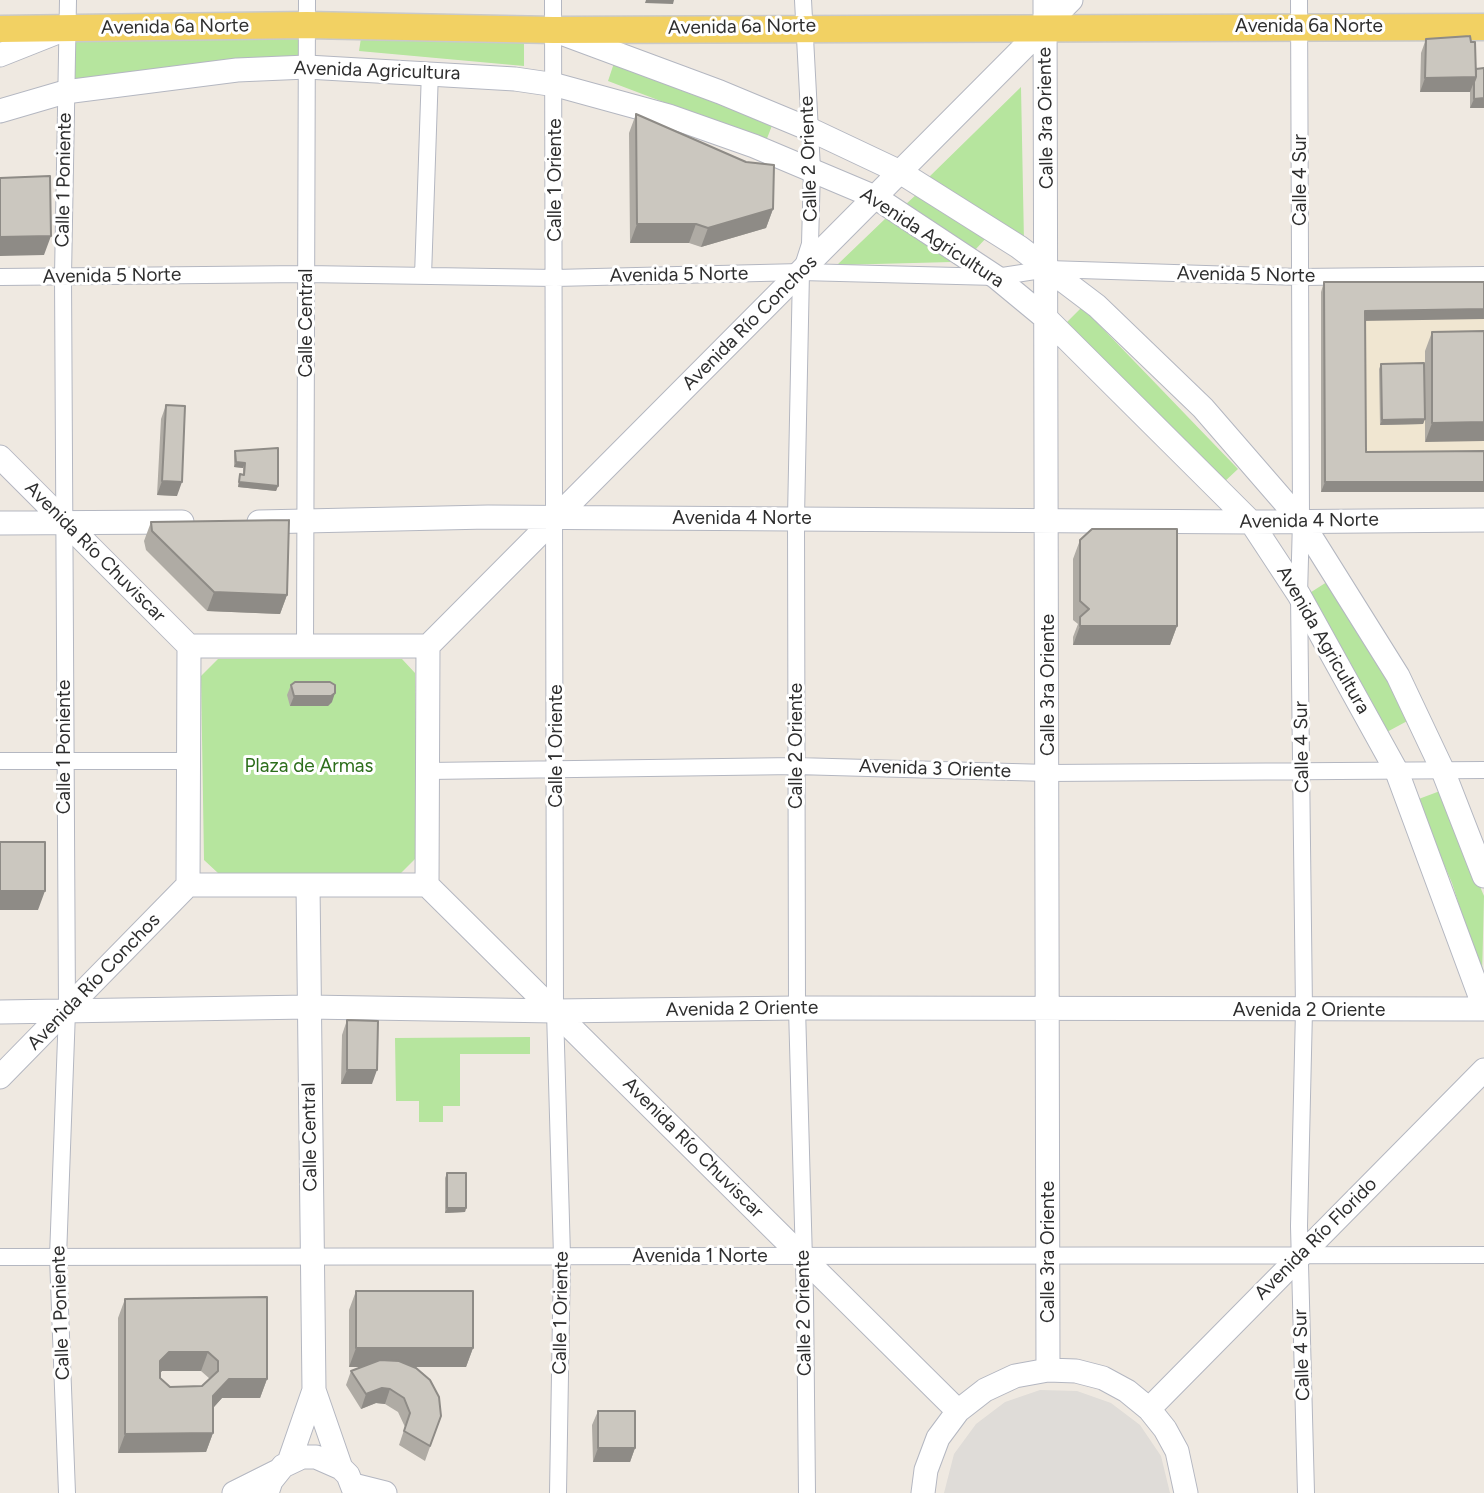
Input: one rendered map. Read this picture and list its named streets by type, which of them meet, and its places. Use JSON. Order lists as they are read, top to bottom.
{
  "streets": {
    "main road": [
      "Avenida 6a Norte",
      "Avenida Agricultura",
      "Calle 3ra Oriente",
      "Calle Central",
      "Avenida Río Conchos",
      "Avenida 4 Norte",
      "Avenida Río Chuviscar",
      "Avenida 2 Oriente",
      "Avenida Río Florido"
    ],
    "street": [
      "Calle 2 Oriente",
      "Calle 1 Poniente",
      "Calle 1 Oriente",
      "Calle 4 Sur",
      "Avenida 5 Norte",
      "Avenida 3 Oriente",
      "Avenida 1 Norte"
    ]
  },
  "crossings": [
    ["Avenida 6a Norte", "Avenida Agricultura"],
    ["Avenida 6a Norte", "Calle 3ra Oriente"],
    ["Avenida 6a Norte", "Calle 2 Oriente"],
    ["Avenida 6a Norte", "Calle 1 Poniente"],
    ["Avenida 6a Norte", "Calle 1 Oriente"],
    ["Avenida 6a Norte", "Calle 4 Sur"],
    ["Avenida 6a Norte", "Calle Central"],
    ["Avenida 6a Norte", "Avenida Río Conchos"],
    ["Avenida Agricultura", "Calle 3ra Oriente"],
    ["Avenida Agricultura", "Calle 2 Oriente"],
    ["Avenida Agricultura", "Calle 1 Poniente"],
    ["Avenida Agricultura", "Calle 1 Oriente"],
    ["Avenida Agricultura", "Calle 4 Sur"],
    ["Avenida Agricultura", "Avenida 5 Norte"],
    ["Avenida Agricultura", "Calle Central"],
    ["Avenida Agricultura", "Avenida Río Conchos"],
    ["Avenida Agricultura", "Avenida 4 Norte"],
    ["Avenida Agricultura", "Avenida 3 Oriente"],
    ["Avenida Agricultura", "Avenida 2 Oriente"],
    ["Calle 3ra Oriente", "Avenida 5 Norte"],
    ["Calle 3ra Oriente", "Avenida Río Conchos"],
    ["Calle 3ra Oriente", "Avenida 4 Norte"],
    ["Calle 3ra Oriente", "Avenida 3 Oriente"],
    ["Calle 3ra Oriente", "Avenida 2 Oriente"],
    ["Calle 3ra Oriente", "Avenida 1 Norte"],
    ["Calle 2 Oriente", "Avenida 5 Norte"],
    ["Calle 2 Oriente", "Avenida Río Conchos"],
    ["Calle 2 Oriente", "Avenida 4 Norte"],
    ["Calle 2 Oriente", "Avenida Río Chuviscar"],
    ["Calle 2 Oriente", "Avenida 3 Oriente"],
    ["Calle 2 Oriente", "Avenida 2 Oriente"],
    ["Calle 2 Oriente", "Avenida 1 Norte"],
    ["Calle 1 Poniente", "Avenida 5 Norte"],
    ["Calle 1 Poniente", "Avenida Río Conchos"],
    ["Calle 1 Poniente", "Avenida Río Chuviscar"],
    ["Calle 1 Poniente", "Avenida 2 Oriente"],
    ["Calle 1 Poniente", "Avenida 1 Norte"],
    ["Calle 1 Oriente", "Avenida 5 Norte"],
    ["Calle 1 Oriente", "Avenida Río Conchos"],
    ["Calle 1 Oriente", "Avenida 4 Norte"],
    ["Calle 1 Oriente", "Avenida Río Chuviscar"],
    ["Calle 1 Oriente", "Avenida 3 Oriente"],
    ["Calle 1 Oriente", "Avenida 2 Oriente"],
    ["Calle 1 Oriente", "Avenida 1 Norte"],
    ["Calle 4 Sur", "Avenida 5 Norte"],
    ["Calle 4 Sur", "Avenida 4 Norte"],
    ["Calle 4 Sur", "Avenida 3 Oriente"],
    ["Calle 4 Sur", "Avenida 2 Oriente"],
    ["Calle 4 Sur", "Avenida Río Florido"],
    ["Calle 4 Sur", "Avenida 1 Norte"],
    ["Avenida 5 Norte", "Calle Central"],
    ["Avenida 5 Norte", "Avenida Río Conchos"],
    ["Calle Central", "Avenida 4 Norte"],
    ["Calle Central", "Avenida 2 Oriente"],
    ["Calle Central", "Avenida 1 Norte"],
    ["Avenida Río Conchos", "Avenida 4 Norte"],
    ["Avenida Río Conchos", "Avenida 2 Oriente"],
    ["Avenida Río Chuviscar", "Avenida 2 Oriente"],
    ["Avenida Río Chuviscar", "Avenida 1 Norte"],
    ["Avenida Río Florido", "Avenida 1 Norte"]
  ],
  "parks": ["Plaza de Armas"]
}
